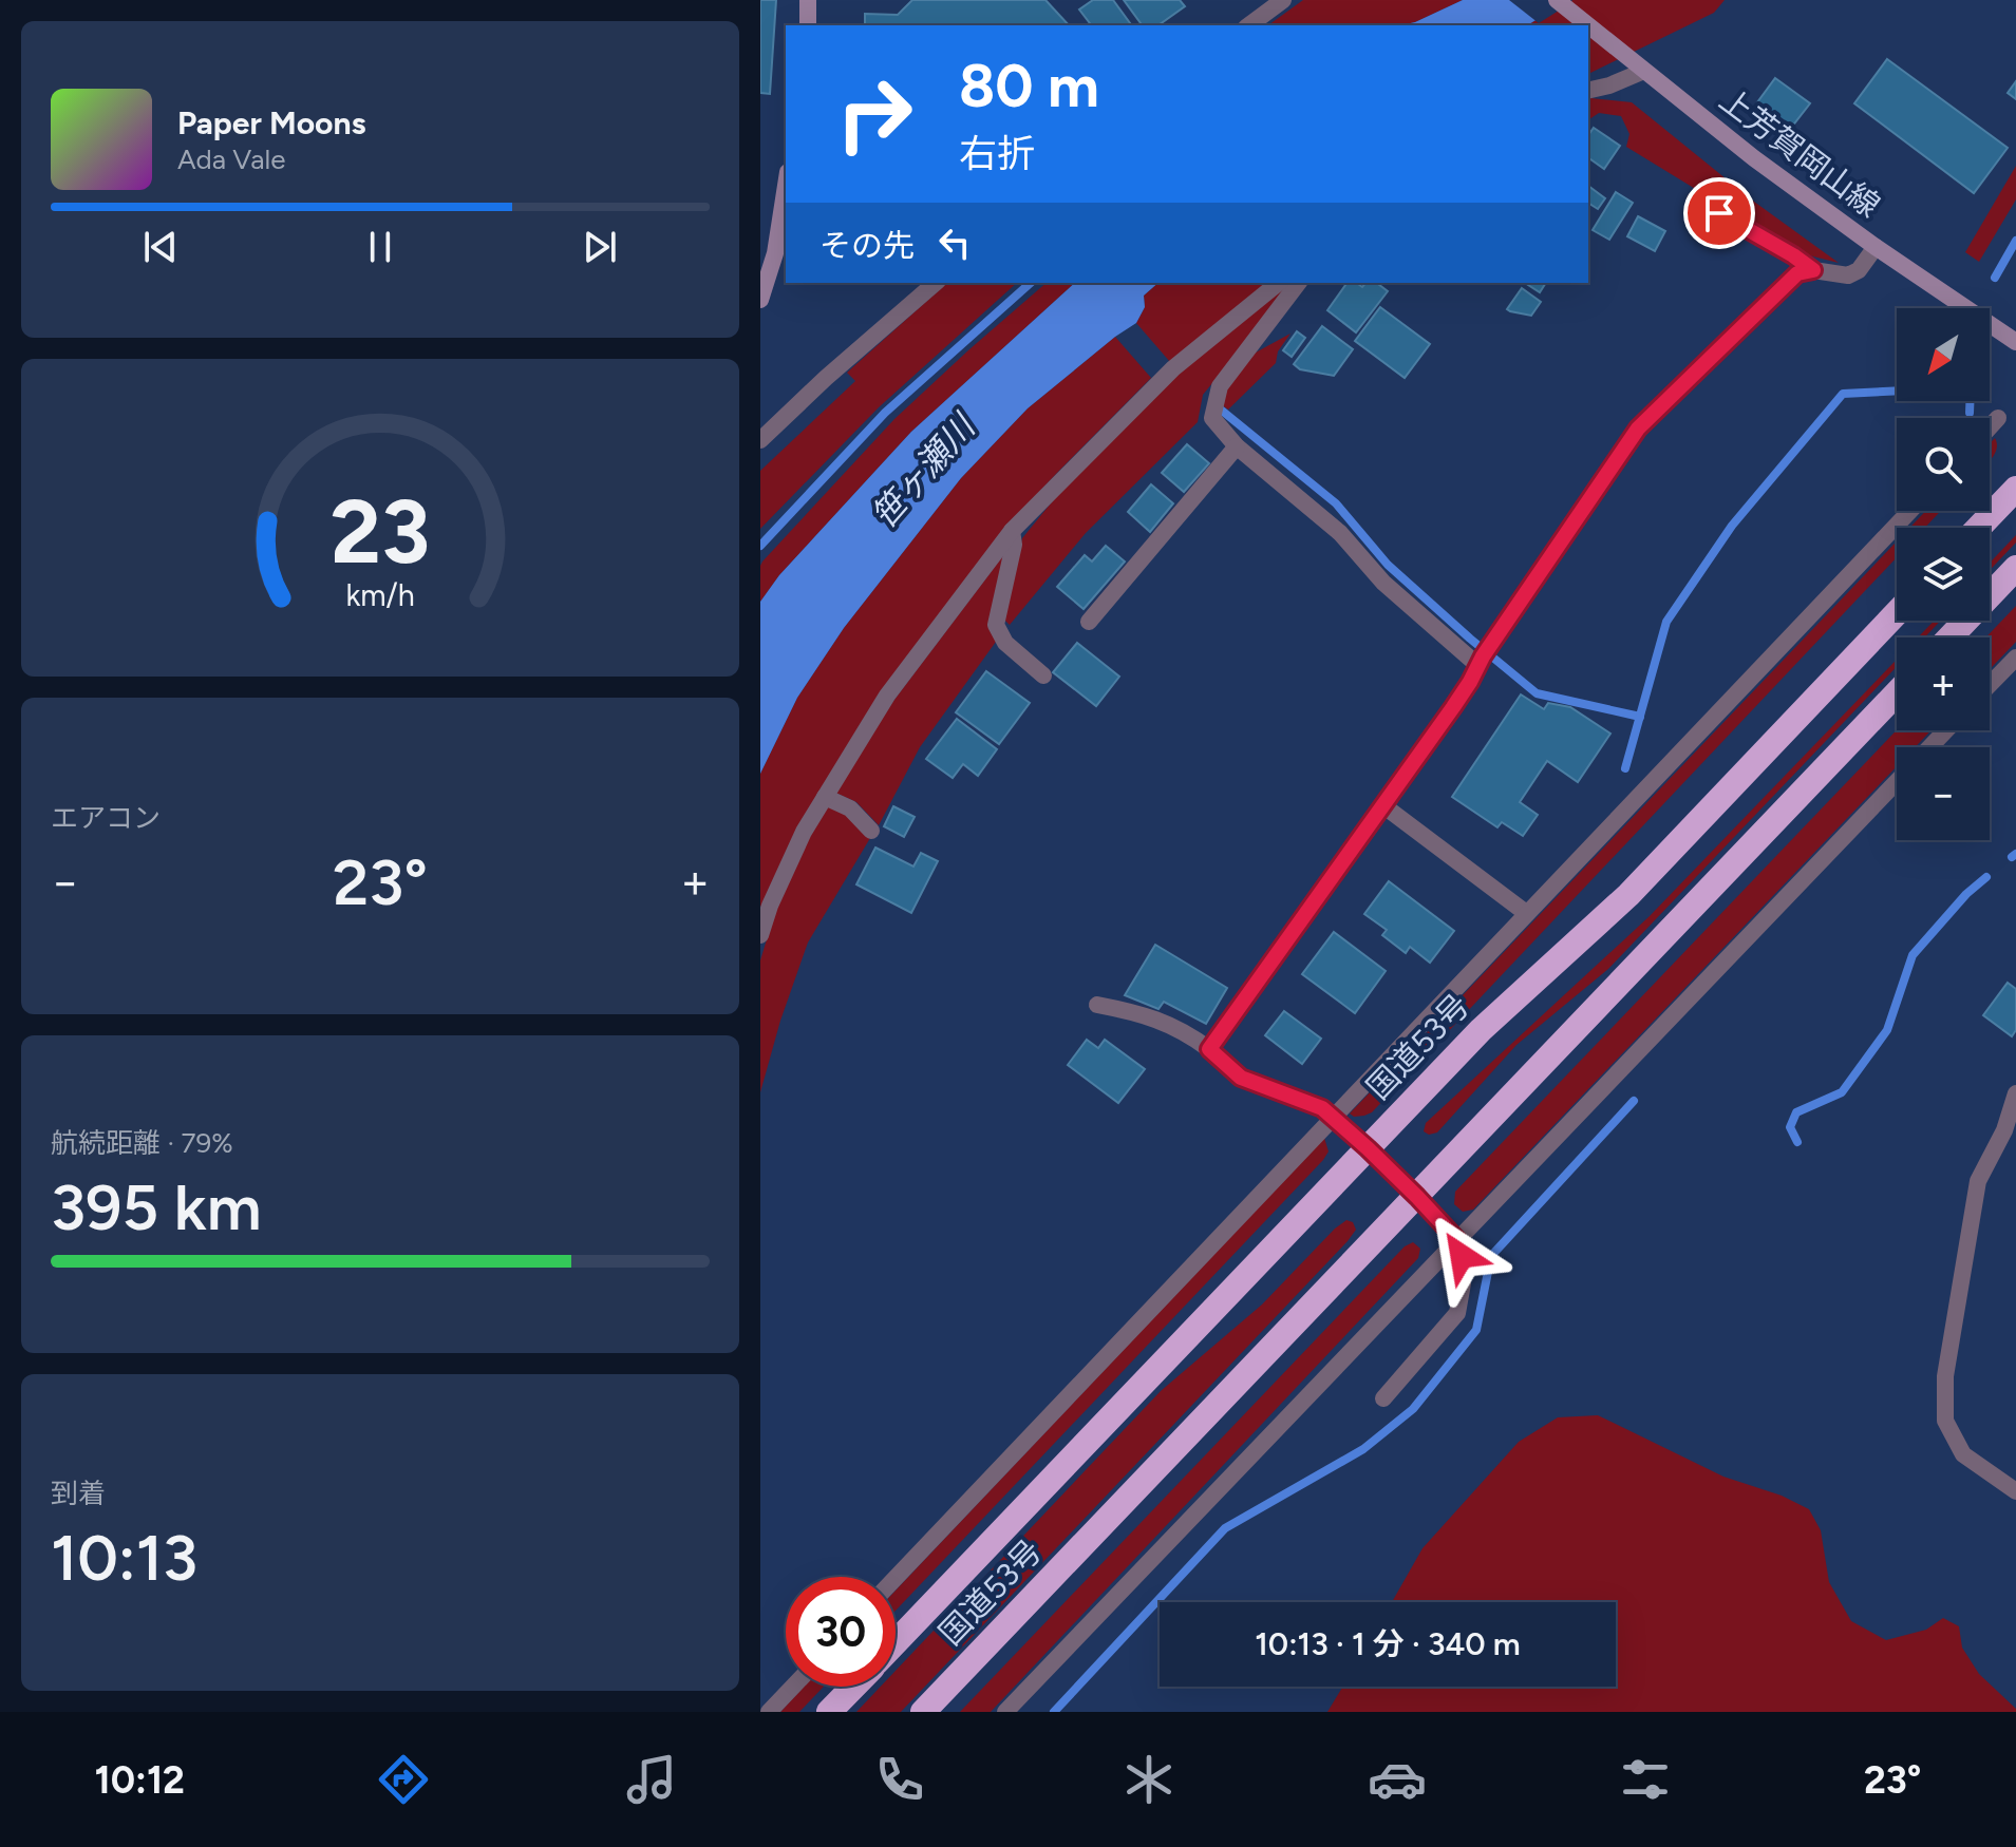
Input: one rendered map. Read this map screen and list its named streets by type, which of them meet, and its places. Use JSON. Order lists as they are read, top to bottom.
{
  "streets": {
    "highway": ["国道53号"],
    "main road": ["上芳賀岡山線"]
  },
  "water": ["笹ヶ瀬川"],
  "north": "bottom left",
  "page": {
    "turn": ["80 m", "右折"],
    "song": ["Paper Moons", "Ada Vale"],
    "then": "その先",
    "map_buttons": ["+", "−"],
    "tile": [
      "エアコン",
      ["航続距離 · 79%", "395 km"],
      ["到着", "10:13"]
    ],
    "heat": ["−", "23°", "+"],
    "limit": "30",
    "trip": "10:13 · 1 分 · 340 m",
    "tabs": ["10:12", "23°"],
    "gauge": ["23", "km/h"]
  }
}
